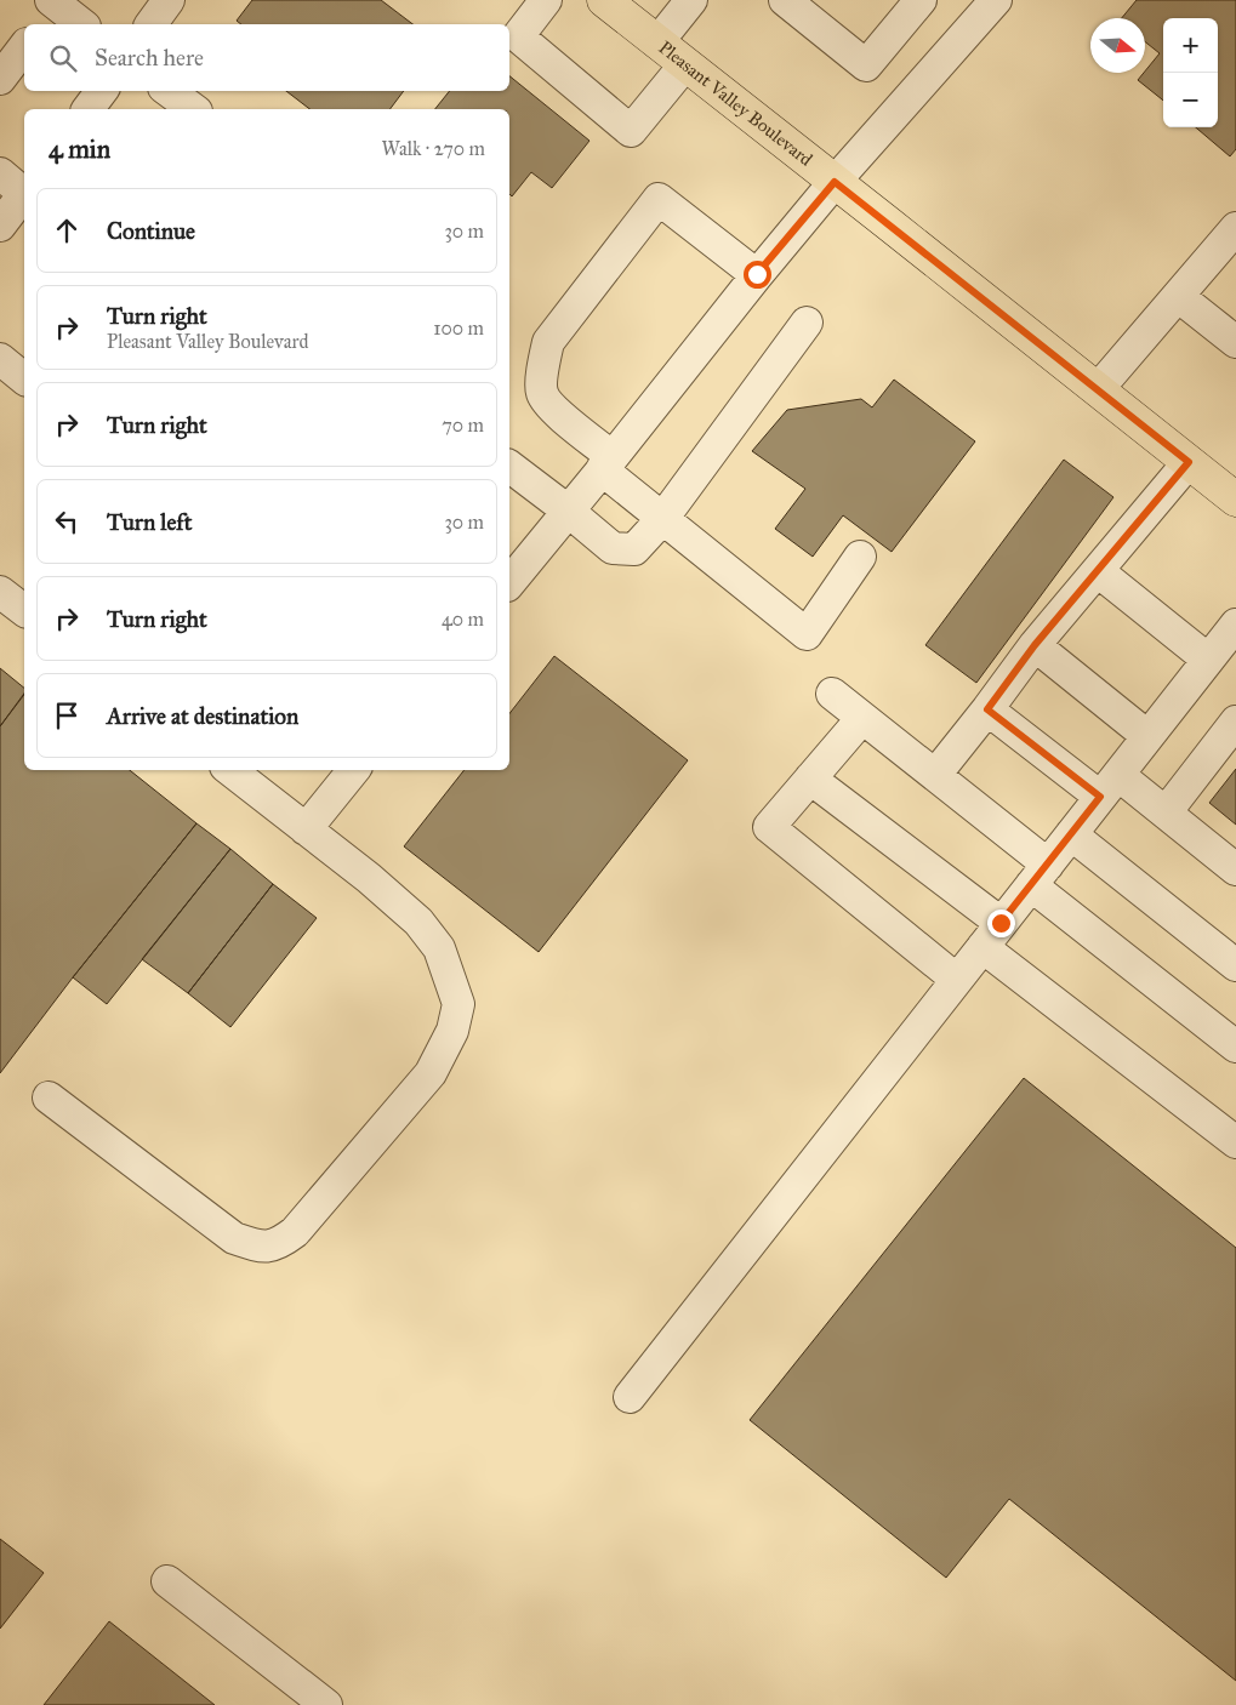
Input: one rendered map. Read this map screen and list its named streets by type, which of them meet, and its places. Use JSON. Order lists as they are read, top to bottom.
{
  "streets": {
    "main road": ["Pleasant Valley Boulevard"]
  },
  "north": "right",
  "page": {
    "map_buttons": ["+", "−"],
    "search": "Search here",
    "heading": ["4 min", "Walk · 270 m"],
    "list": [
      ["Continue", "30 m"],
      ["Turn right", "Pleasant Valley Boulevard", "100 m"],
      ["Turn right", "70 m"],
      ["Turn left", "30 m"],
      ["Turn right", "40 m"],
      "Arrive at destination"
    ]
  }
}
